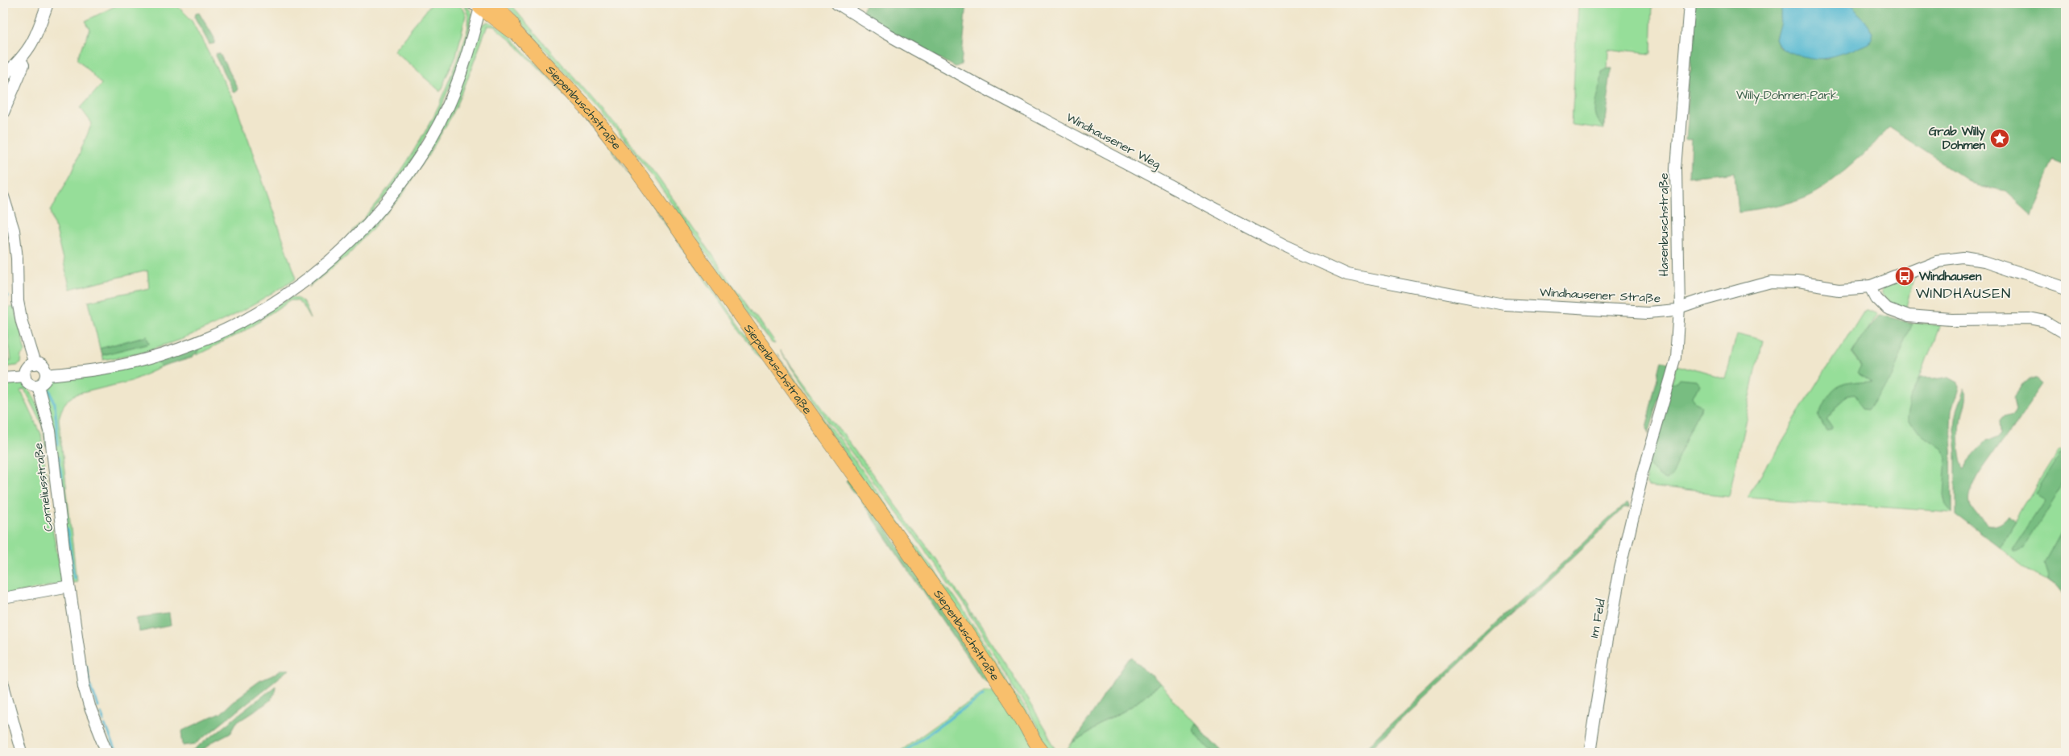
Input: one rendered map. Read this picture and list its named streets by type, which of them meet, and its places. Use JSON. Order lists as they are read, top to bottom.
{
  "streets": {
    "main road": ["Siepenbuschstraße"],
    "street": [
      "Windhausener Weg",
      "Hasenbuschstraße",
      "Windhausener Straße",
      "Corneliusstraße",
      "Im Feld"
    ]
  },
  "crossings": [
    ["Windhausener Weg", "Windhausener Straße"],
    ["Hasenbuschstraße", "Windhausener Straße"],
    ["Hasenbuschstraße", "Im Feld"]
  ],
  "districts": ["WINDHAUSEN"],
  "parks": ["Willy-Dohmen-Park"],
  "places": {
    "place": ["Grab Willy Dohmen"],
    "bus stop": ["Windhausen"]
  }
}
